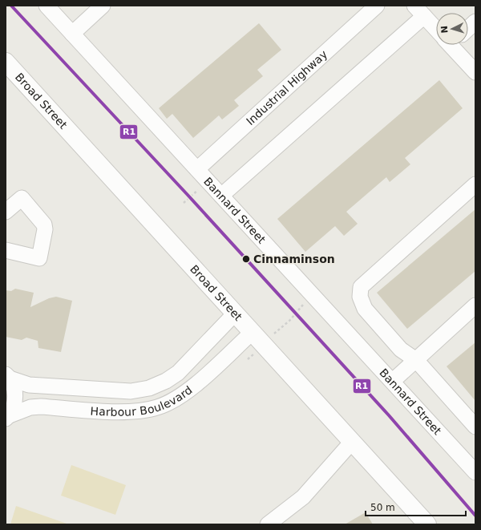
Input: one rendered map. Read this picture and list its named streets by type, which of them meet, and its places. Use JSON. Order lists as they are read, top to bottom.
{
  "streets": {
    "main road": ["Broad Street"],
    "street": ["Industrial Highway", "Bannard Street", "Harbour Boulevard"]
  },
  "crossings": [
    ["Industrial Highway", "Bannard Street"],
    ["Broad Street", "Harbour Boulevard"]
  ],
  "places": ["Cinnaminson"],
  "lines": ["transit line R1"],
  "scale_bar": "50 m",
  "north": "left"
}
